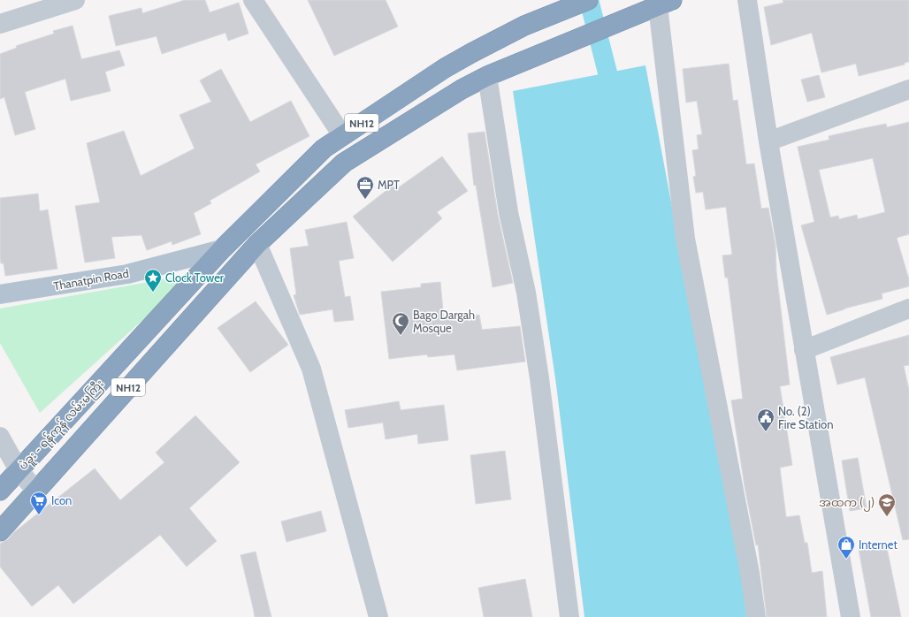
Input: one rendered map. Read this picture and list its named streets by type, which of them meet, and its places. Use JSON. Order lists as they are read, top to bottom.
{
  "streets": {
    "highway": ["NH12", "ပဲခူး - ရန်ကုန် လမ်းမကြီး"],
    "main road": ["Thanatpin Road"]
  },
  "crossings": [
    ["NH12", "Thanatpin Road"],
    ["NH12", "ပဲခူး - ရန်ကုန် လမ်းမကြီး"],
    ["Thanatpin Road", "ပဲခူး - ရန်ကုန် လမ်းမကြီး"]
  ],
  "places": {
    "office": ["MPT"],
    "place": ["Clock Tower"],
    "mosque": ["Bago Dargah Mosque"],
    "public building": ["No. (2) Fire Station"],
    "supermarket": ["Icon"],
    "school or university": ["အထက (၂)"],
    "shop": ["Internet"]
  }
}
